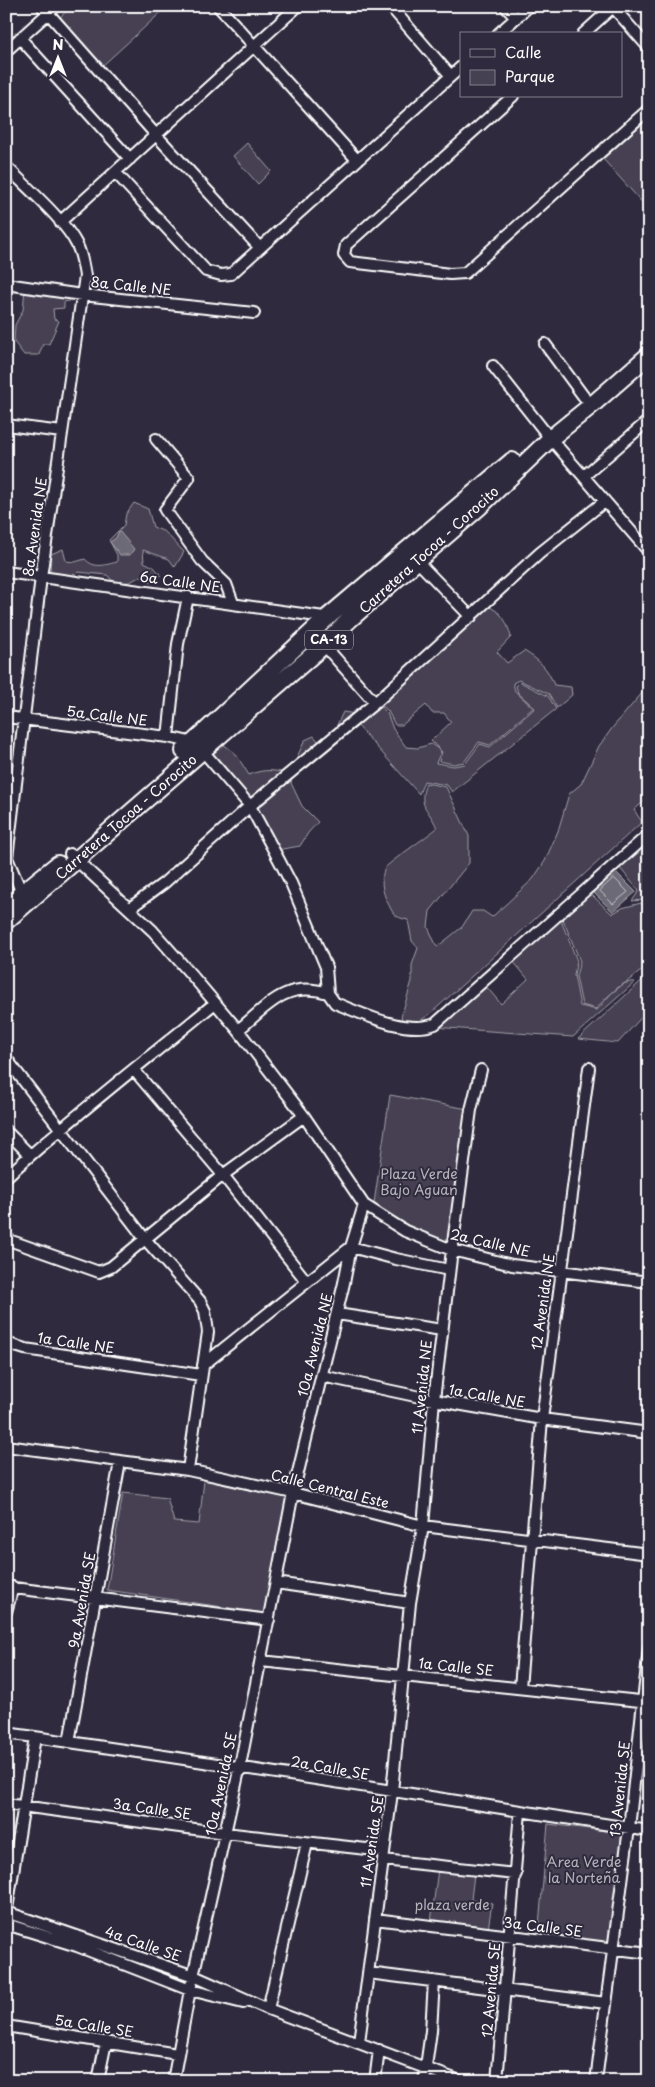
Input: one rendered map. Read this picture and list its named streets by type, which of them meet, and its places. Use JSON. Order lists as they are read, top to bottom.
{
  "streets": {
    "main road": ["Carretera Tocoa - Corocito", "CA-13"],
    "street": [
      "8a Calle NE",
      "8a Avenida NE",
      "6a Calle NE",
      "5a Calle NE",
      "2a Calle NE",
      "12 Avenida NE",
      "1a Calle NE",
      "10a Avenida NE",
      "11 Avenida NE",
      "Calle Central Este",
      "9a Avenida SE",
      "1a Calle SE",
      "2a Calle SE",
      "10a Avenida SE",
      "13 Avenida SE",
      "3a Calle SE",
      "11 Avenida SE",
      "4a Calle SE",
      "12 Avenida SE",
      "5a Calle SE"
    ]
  },
  "crossings": [
    ["8a Calle NE", "8a Avenida NE"],
    ["8a Avenida NE", "6a Calle NE"],
    ["8a Avenida NE", "5a Calle NE"],
    ["Carretera Tocoa - Corocito", "6a Calle NE"],
    ["Carretera Tocoa - Corocito", "5a Calle NE"],
    ["2a Calle NE", "12 Avenida NE"],
    ["2a Calle NE", "10a Avenida NE"],
    ["2a Calle NE", "11 Avenida NE"],
    ["12 Avenida NE", "1a Calle NE"],
    ["12 Avenida NE", "Calle Central Este"],
    ["1a Calle NE", "10a Avenida NE"],
    ["1a Calle NE", "11 Avenida NE"],
    ["10a Avenida NE", "Calle Central Este"],
    ["10a Avenida NE", "10a Avenida SE"],
    ["11 Avenida NE", "Calle Central Este"],
    ["11 Avenida NE", "11 Avenida SE"],
    ["Calle Central Este", "9a Avenida SE"],
    ["Calle Central Este", "10a Avenida SE"],
    ["Calle Central Este", "11 Avenida SE"],
    ["9a Avenida SE", "2a Calle SE"],
    ["1a Calle SE", "10a Avenida SE"],
    ["1a Calle SE", "13 Avenida SE"],
    ["1a Calle SE", "11 Avenida SE"],
    ["2a Calle SE", "10a Avenida SE"],
    ["2a Calle SE", "13 Avenida SE"],
    ["2a Calle SE", "11 Avenida SE"],
    ["2a Calle SE", "12 Avenida SE"],
    ["10a Avenida SE", "3a Calle SE"],
    ["10a Avenida SE", "4a Calle SE"],
    ["10a Avenida SE", "5a Calle SE"],
    ["13 Avenida SE", "3a Calle SE"],
    ["3a Calle SE", "11 Avenida SE"],
    ["3a Calle SE", "12 Avenida SE"],
    ["11 Avenida SE", "4a Calle SE"]
  ],
  "parks": ["Plaza Verde Bajo Aguan", "Area Verde la Norteña", "plaza verde"],
  "legend": ["Calle", "Parque"],
  "north": "top"
}
